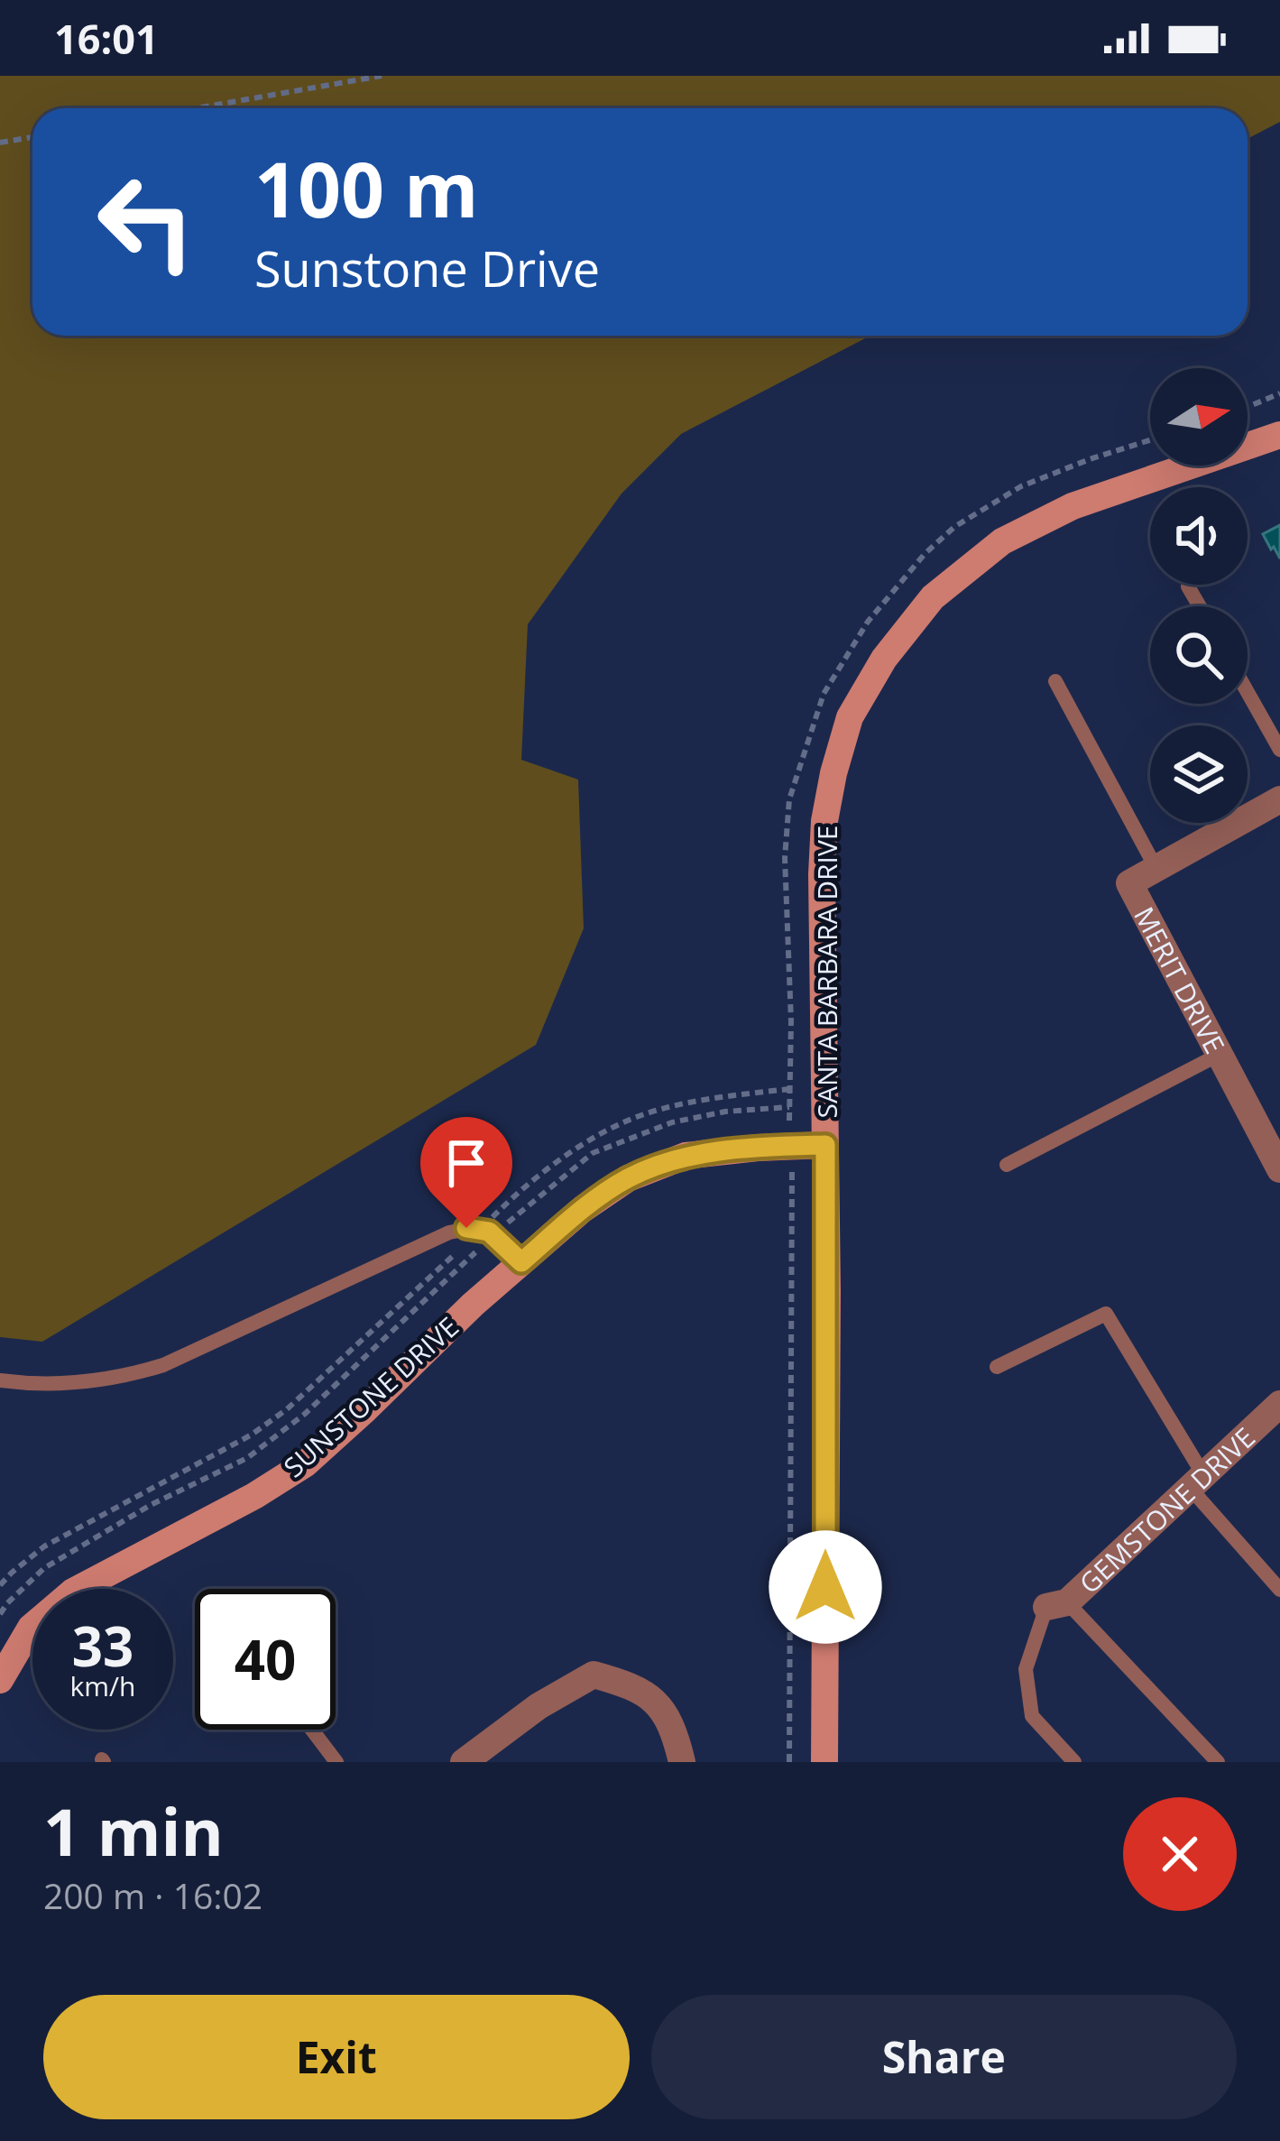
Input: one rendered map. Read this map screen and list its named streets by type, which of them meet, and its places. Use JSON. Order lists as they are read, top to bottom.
{
  "streets": {
    "street": [
      "SANTA BARBARA DRIVE",
      "MERIT DRIVE",
      "SUNSTONE DRIVE",
      "GEMSTONE DRIVE"
    ]
  },
  "crossings": [
    ["SANTA BARBARA DRIVE", "SUNSTONE DRIVE"]
  ],
  "north": "right",
  "page": {
    "status": "16:01",
    "turn": ["100 m", "Sunstone Drive"],
    "speed": "33 km/h",
    "limit": "40",
    "heading": ["1 min", "200 m · 16:02"],
    "buttons": ["Exit", "Share"]
  }
}
